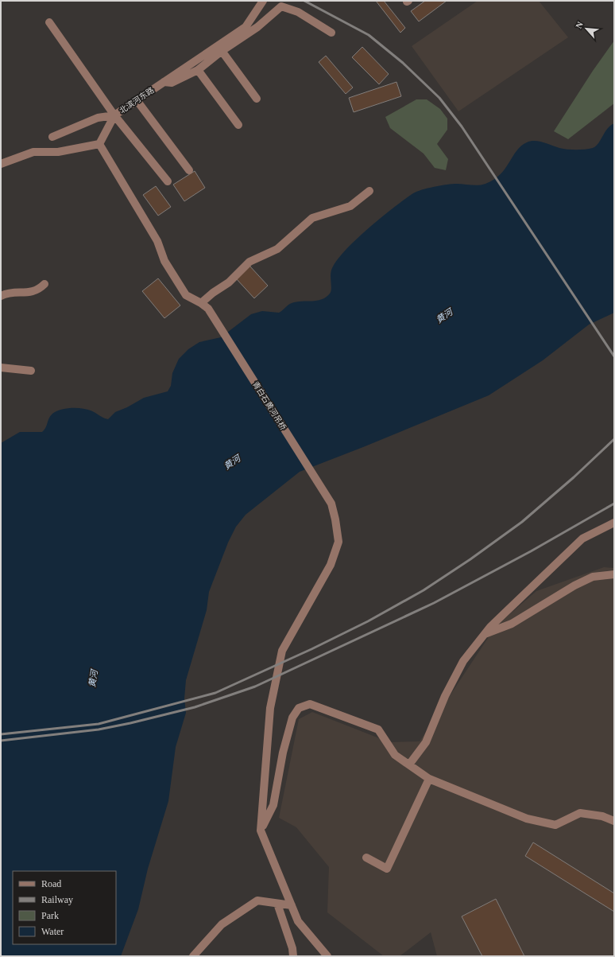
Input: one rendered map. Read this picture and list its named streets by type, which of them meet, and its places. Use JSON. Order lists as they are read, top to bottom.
{
  "streets": {
    "street": ["北滨河东路", "青白石黄河吊桥"]
  },
  "crossings": [
    ["北滨河东路", "青白石黄河吊桥"]
  ],
  "water": ["黄河"],
  "legend": [
    "Road",
    "Railway",
    "Park",
    "Water"
  ],
  "north": "top left"
}
